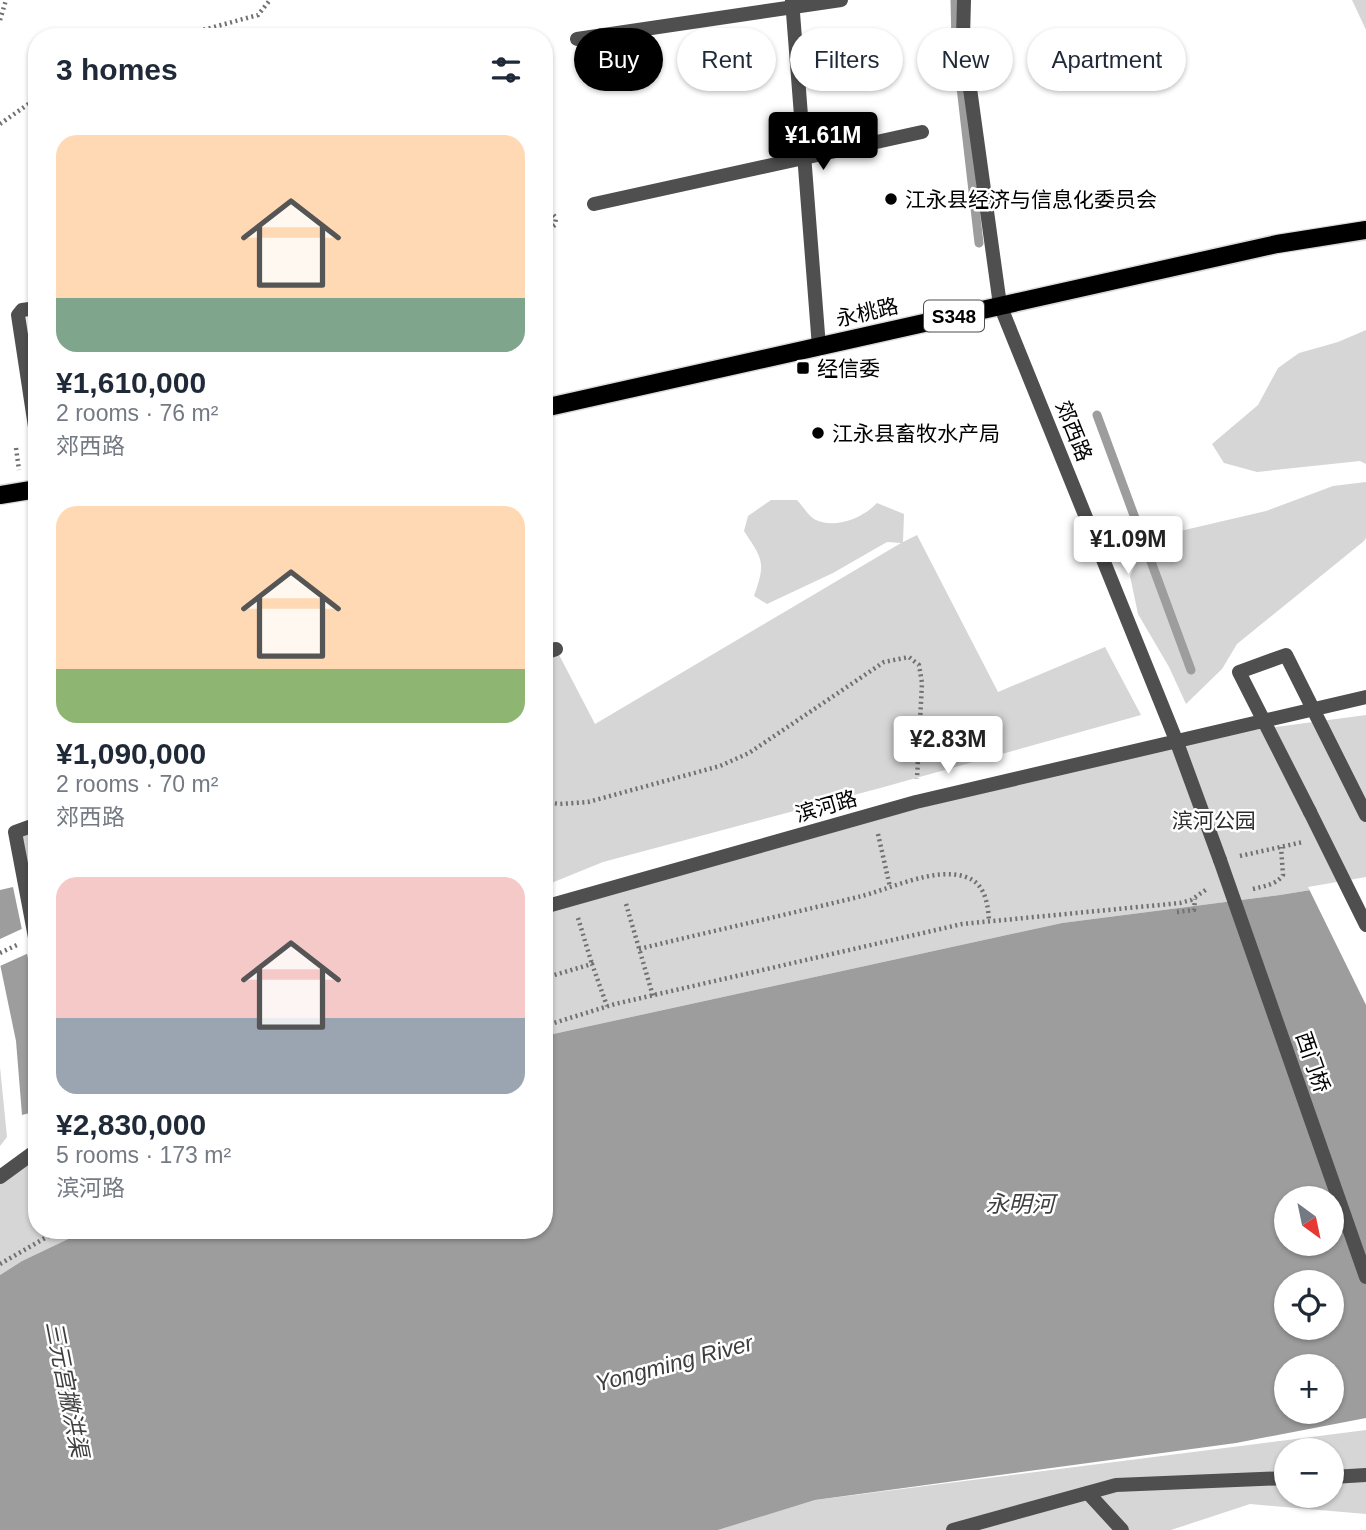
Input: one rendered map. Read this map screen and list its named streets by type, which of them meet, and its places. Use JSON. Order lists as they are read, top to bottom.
{
  "streets": {
    "main road": ["永桃路", "S348"],
    "street": ["郊西路", "滨河路", "西门桥"]
  },
  "crossings": [
    ["永桃路", "郊西路"],
    ["郊西路", "滨河路"],
    ["郊西路", "西门桥"]
  ],
  "water": ["永明河", "Yongming River", "三元宫撇洪渠"],
  "parks": ["滨河公园"],
  "places": {
    "other": ["江永县经济与信息化委员会", "江永县畜牧水产局"],
    "transit": ["经信委"]
  },
  "north": "bottom right",
  "page": {
    "chip": [
      "Buy",
      "Rent",
      "Filters",
      "New",
      "Apartment"
    ],
    "heading": "3 homes",
    "price": ["¥1.61M", "¥1.09M", "¥2.83M"],
    "list": [
      {
        "name": "¥1,610,000",
        "note": "2 rooms · 76 m² · 郊西路"
      },
      {
        "name": "¥1,090,000",
        "note": "2 rooms · 70 m² · 郊西路"
      },
      {
        "name": "¥2,830,000",
        "note": "5 rooms · 173 m² · 滨河路"
      }
    ],
    "map_buttons": ["+", "−"]
  }
}
